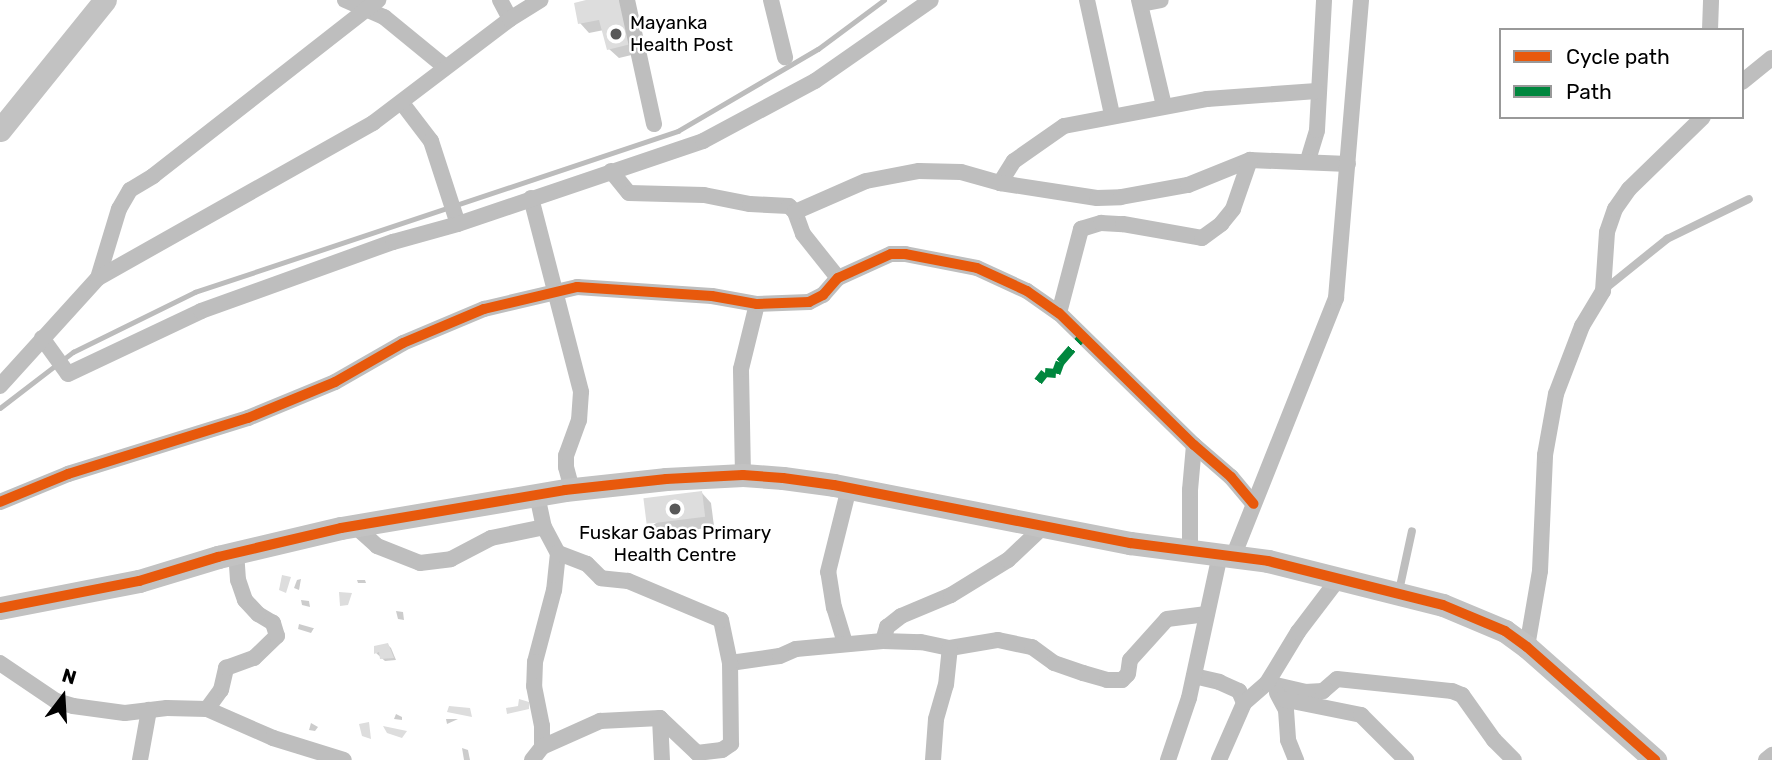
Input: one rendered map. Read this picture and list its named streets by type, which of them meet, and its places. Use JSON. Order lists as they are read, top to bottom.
{
  "places": ["Mayanka Health Post", "Fuskar Gabas Primary Health Centre"],
  "legend": ["Cycle path", "Path"],
  "north": "top"
}
